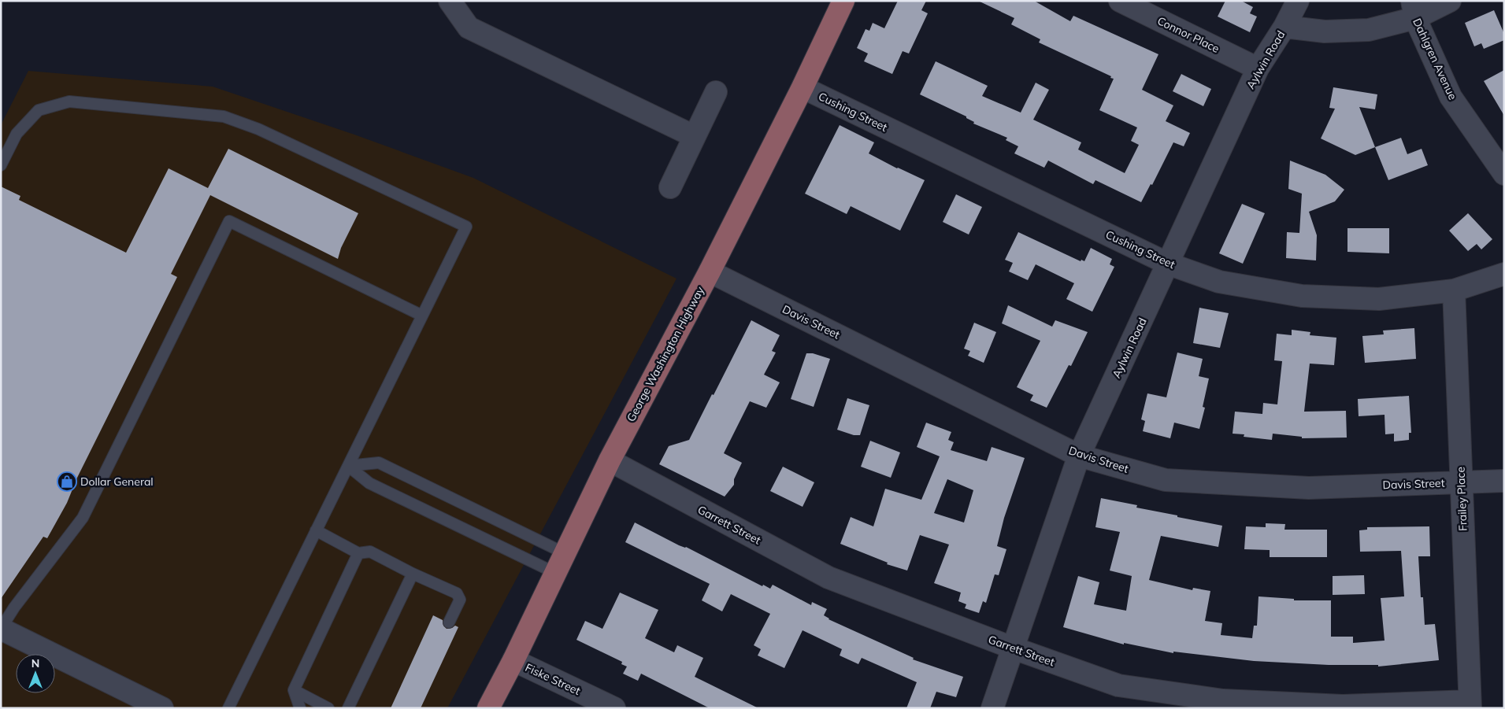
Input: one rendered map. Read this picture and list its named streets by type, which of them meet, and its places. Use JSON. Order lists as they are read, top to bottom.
{
  "streets": {
    "main road": ["George Washington Highway"],
    "street": [
      "Connor Place",
      "Dahlgren Avenue",
      "Aylwin Road",
      "Cushing Street",
      "Davis Street",
      "Frailey Place",
      "Garrett Street",
      "Fiske Street"
    ]
  },
  "crossings": [
    ["Connor Place", "Aylwin Road"],
    ["Aylwin Road", "Cushing Street"],
    ["Aylwin Road", "Davis Street"],
    ["Aylwin Road", "Garrett Street"],
    ["Cushing Street", "George Washington Highway"],
    ["Cushing Street", "Frailey Place"],
    ["Davis Street", "George Washington Highway"],
    ["Davis Street", "Frailey Place"],
    ["George Washington Highway", "Garrett Street"],
    ["George Washington Highway", "Fiske Street"],
    ["Frailey Place", "Garrett Street"]
  ],
  "places": {
    "shop": ["Dollar General"]
  },
  "north": "top"
}
